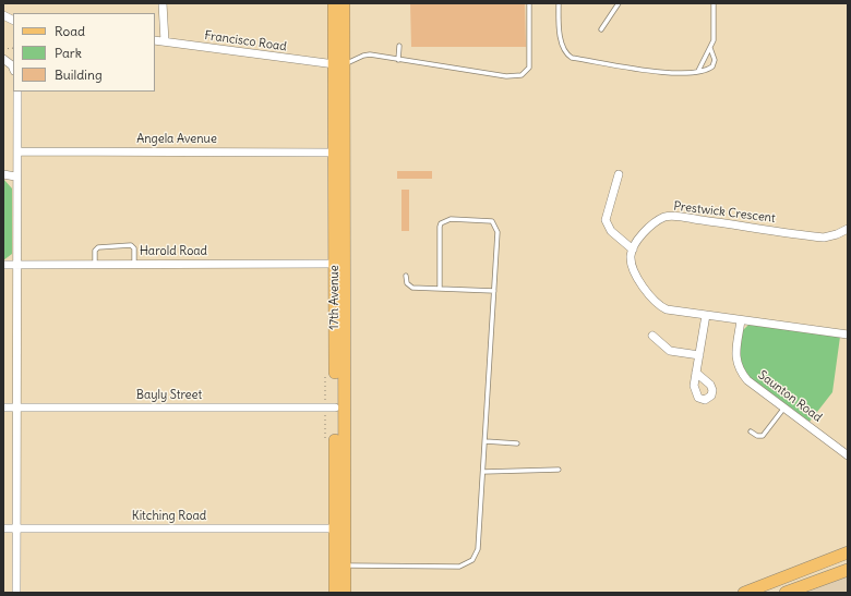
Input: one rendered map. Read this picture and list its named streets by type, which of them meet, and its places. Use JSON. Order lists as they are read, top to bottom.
{
  "streets": {
    "main road": ["17th Avenue"],
    "street": [
      "Francisco Road",
      "Angela Avenue",
      "Prestwick Crescent",
      "Harold Road",
      "Bayly Street",
      "Saunton Road",
      "Kitching Road"
    ]
  },
  "crossings": [
    ["Francisco Road", "17th Avenue"],
    ["Angela Avenue", "17th Avenue"],
    ["Harold Road", "17th Avenue"],
    ["17th Avenue", "Bayly Street"],
    ["17th Avenue", "Kitching Road"]
  ],
  "legend": ["Road", "Park", "Building"]
}
